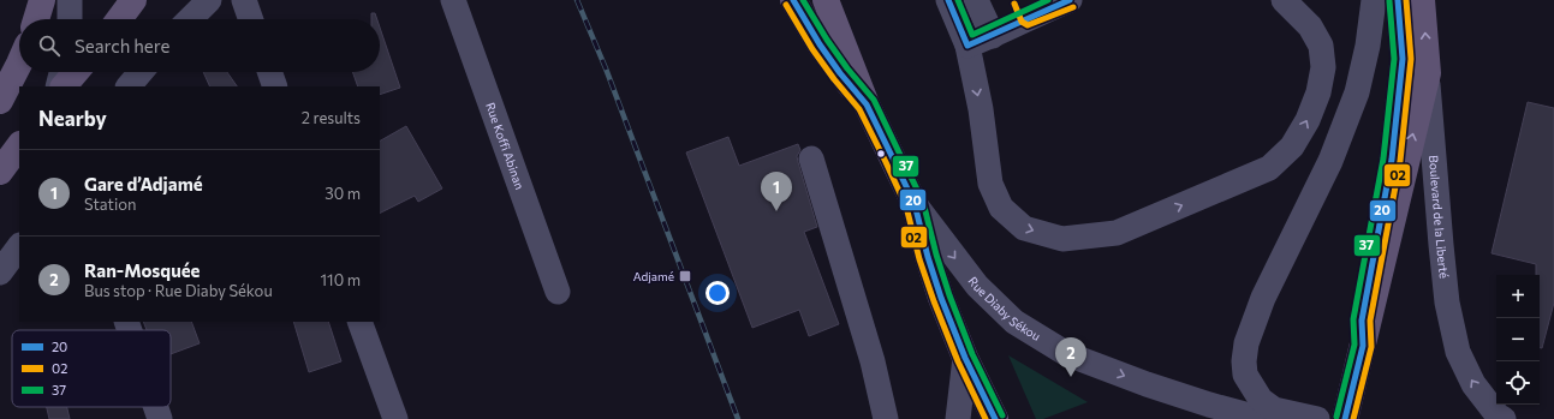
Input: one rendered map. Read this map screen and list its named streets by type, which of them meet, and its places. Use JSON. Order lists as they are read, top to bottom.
{
  "streets": {
    "main road": ["Boulevard de la Liberté"],
    "street": ["Rue Koffi Abinan", "Rue Diaby Sékou"]
  },
  "one_way": ["Rue Diaby Sékou"],
  "places": {
    "transit": ["Adjamé"]
  },
  "lines": ["transit line 20", "transit line 02", "transit line 37"],
  "legend": ["20", "02", "37"],
  "page": {
    "search": "Search here",
    "heading": ["Nearby", "2 results"],
    "list": [
      {
        "mark": "1",
        "name": "Gare d’Adjamé",
        "note": "Station",
        "value": "30 m"
      },
      {
        "mark": "2",
        "name": "Ran-Mosquée",
        "note": "Bus stop · Rue Diaby Sékou",
        "value": "110 m"
      }
    ],
    "pins": ["1", "2"],
    "map_buttons": ["+", "−"]
  }
}
